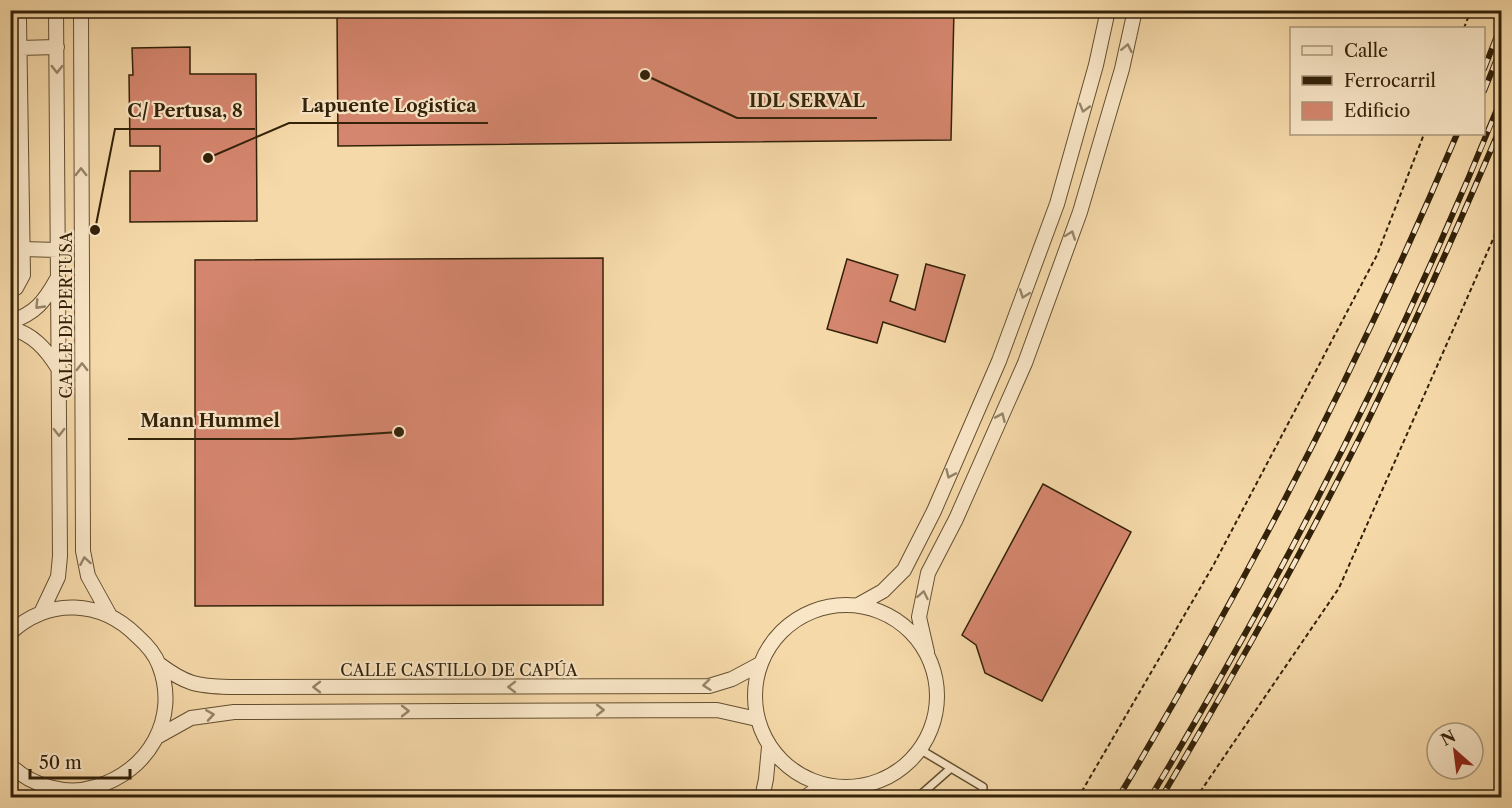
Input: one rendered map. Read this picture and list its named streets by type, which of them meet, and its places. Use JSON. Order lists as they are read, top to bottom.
{
  "streets": {
    "street": ["CALLE DE PERTUSA", "CALLE CASTILLO DE CAPÚA"]
  },
  "places": [
    "IDL SERVAL",
    "Lapuente Logistica",
    "C/ Pertusa, 8",
    "Mann Hummel"
  ],
  "legend": ["Calle", "Ferrocarril", "Edificio"],
  "scale_bar": "50 m",
  "north": "top left"
}
